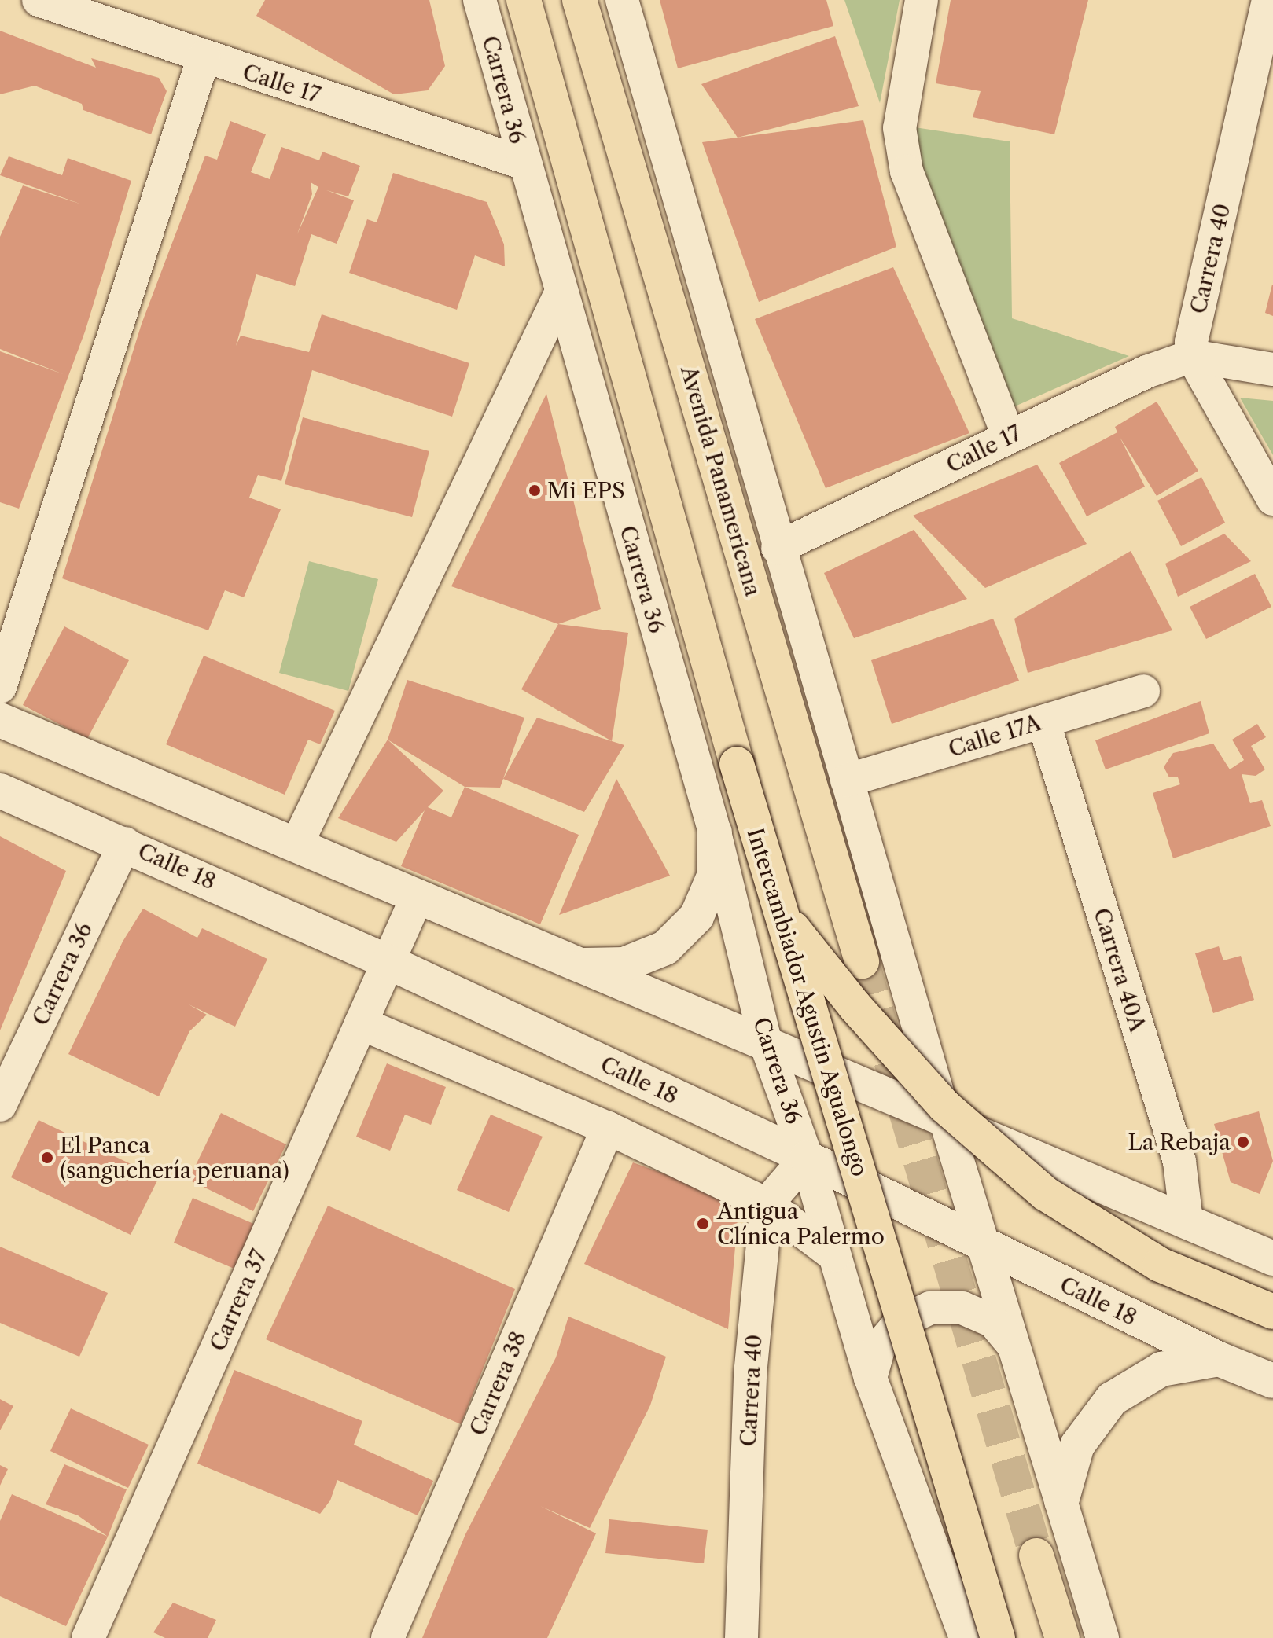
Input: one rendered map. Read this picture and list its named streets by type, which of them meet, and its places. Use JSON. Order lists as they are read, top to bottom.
{
  "streets": {
    "main road": ["Avenida Panamericana", "Calle 18", "Intercambiador Agustin Agualongo"],
    "street": [
      "Calle 17",
      "Carrera 36",
      "Carrera 40",
      "Calle 17A",
      "Carrera 40A",
      "Carrera 37",
      "Carrera 38"
    ]
  },
  "crossings": [
    ["Calle 17", "Carrera 36"],
    ["Calle 17", "Carrera 40"],
    ["Carrera 36", "Calle 18"],
    ["Calle 17A", "Carrera 40A"],
    ["Calle 18", "Carrera 37"]
  ],
  "places": [
    "Mi EPS",
    "La Rebaja",
    "El Panca (sanguchería peruana)",
    "Antigua Clínica Palermo"
  ]
}
